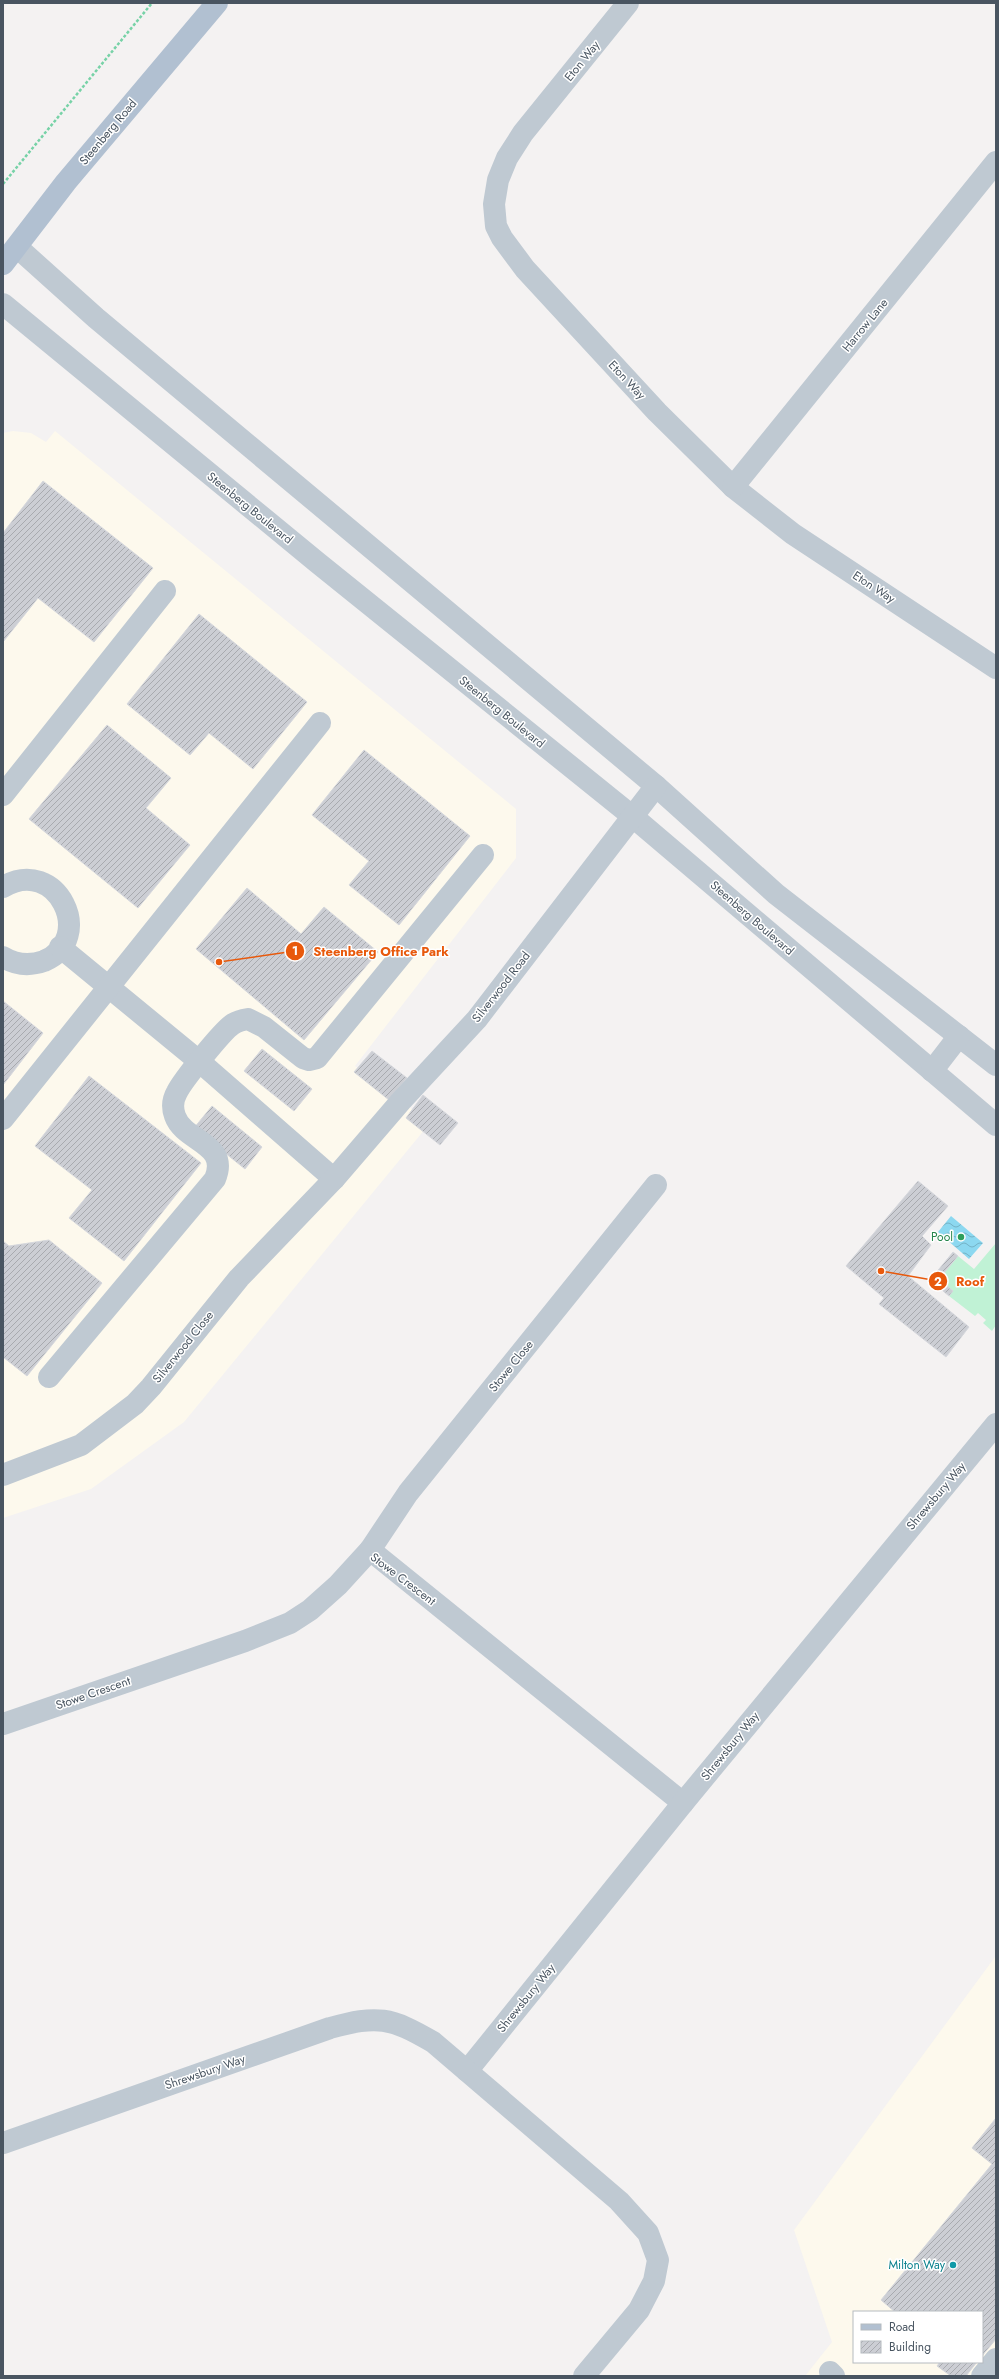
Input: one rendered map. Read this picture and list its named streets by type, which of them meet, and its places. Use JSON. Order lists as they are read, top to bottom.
{
  "streets": {
    "main road": ["Steenberg Road"],
    "street": [
      "Eton Way",
      "Harrow Lane",
      "Steenberg Boulevard",
      "Silverwood Road",
      "Silverwood Close",
      "Stowe Close",
      "Shrewsbury Way",
      "Stowe Crescent"
    ]
  },
  "crossings": [
    ["Eton Way", "Harrow Lane"],
    ["Steenberg Boulevard", "Silverwood Road"],
    ["Silverwood Road", "Silverwood Close"],
    ["Stowe Close", "Stowe Crescent"],
    ["Shrewsbury Way", "Stowe Crescent"]
  ],
  "places": [
    "Steenberg Office Park",
    "Pool",
    "Roof",
    "Milton Way"
  ],
  "legend": ["Road", "Building"]
}
